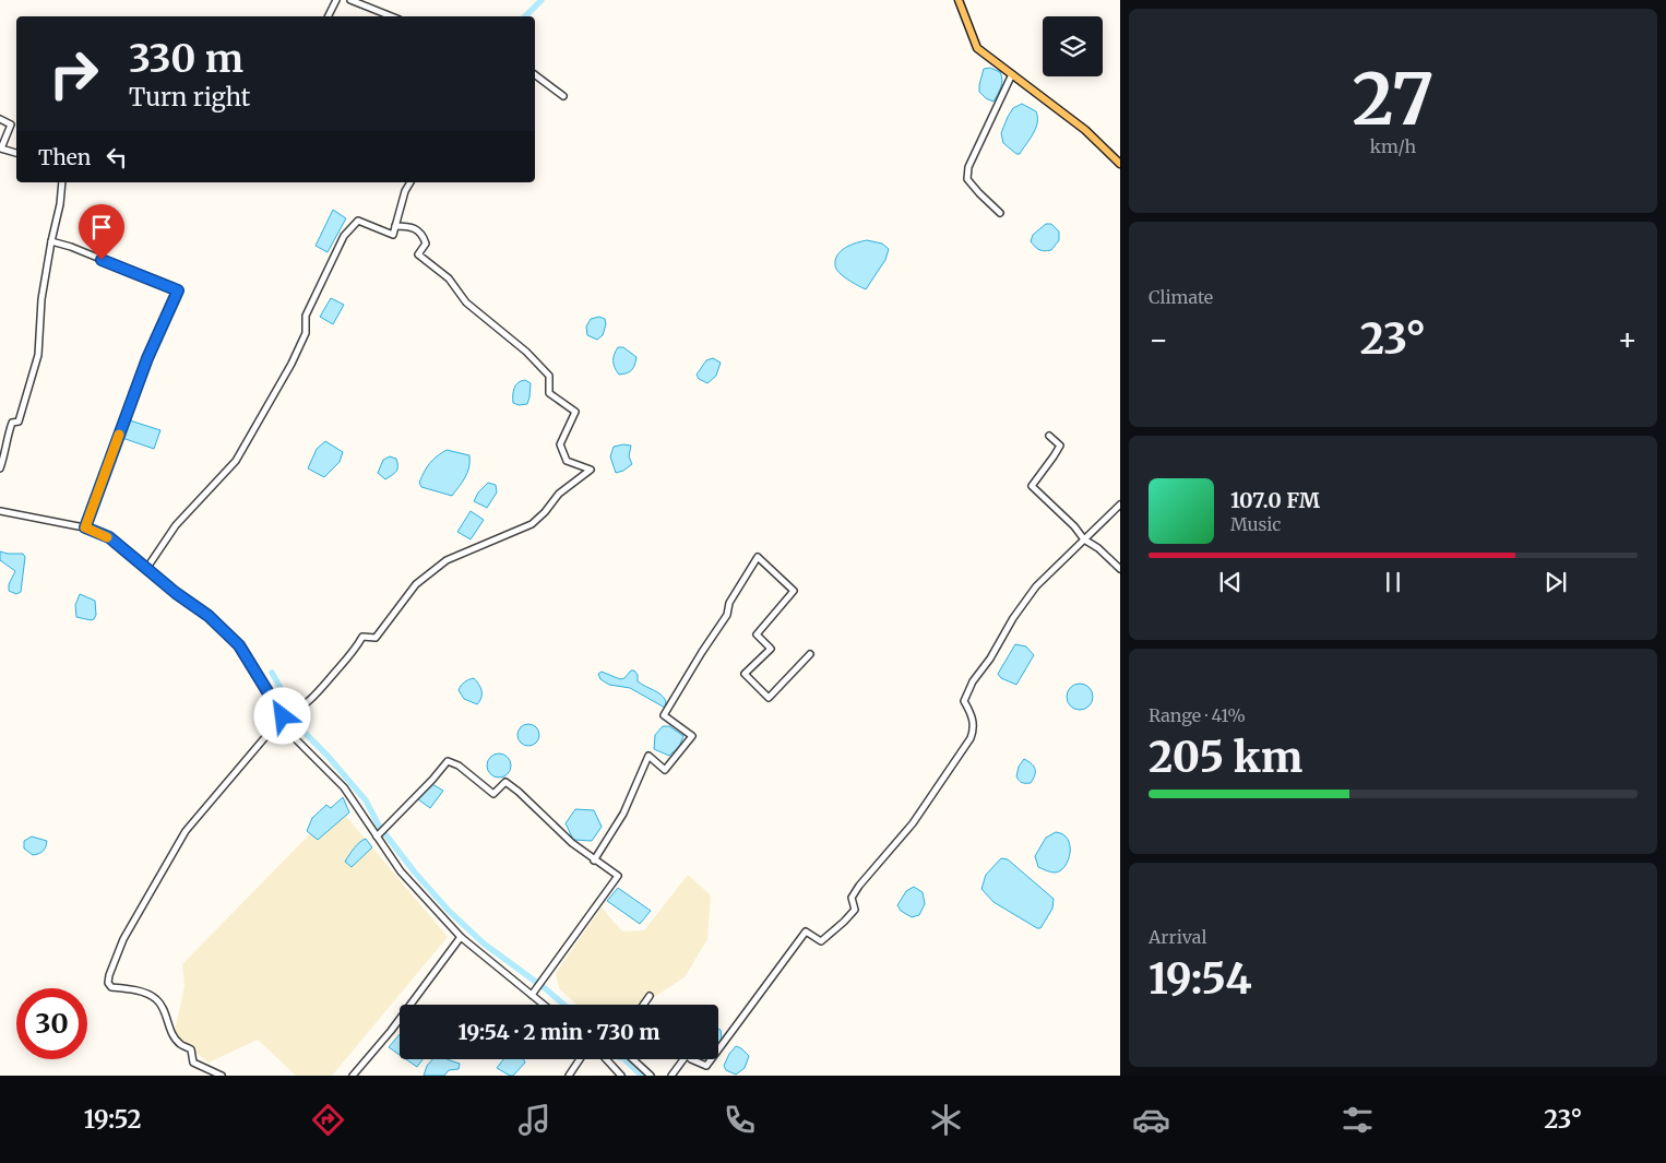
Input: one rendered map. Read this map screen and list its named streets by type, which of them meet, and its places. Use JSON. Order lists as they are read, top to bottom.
{
  "page": {
    "tile": [
      ["27", "km/h"],
      "Climate",
      ["Range · 41%", "205 km"],
      ["Arrival", "19:54"]
    ],
    "turn": ["330 m", "Turn right"],
    "then": "Then",
    "heat": ["−", "23°", "+"],
    "song": ["107.0 FM", "Music"],
    "limit": "30",
    "trip": "19:54 · 2 min · 730 m",
    "tabs": ["19:52", "23°"]
  }
}
